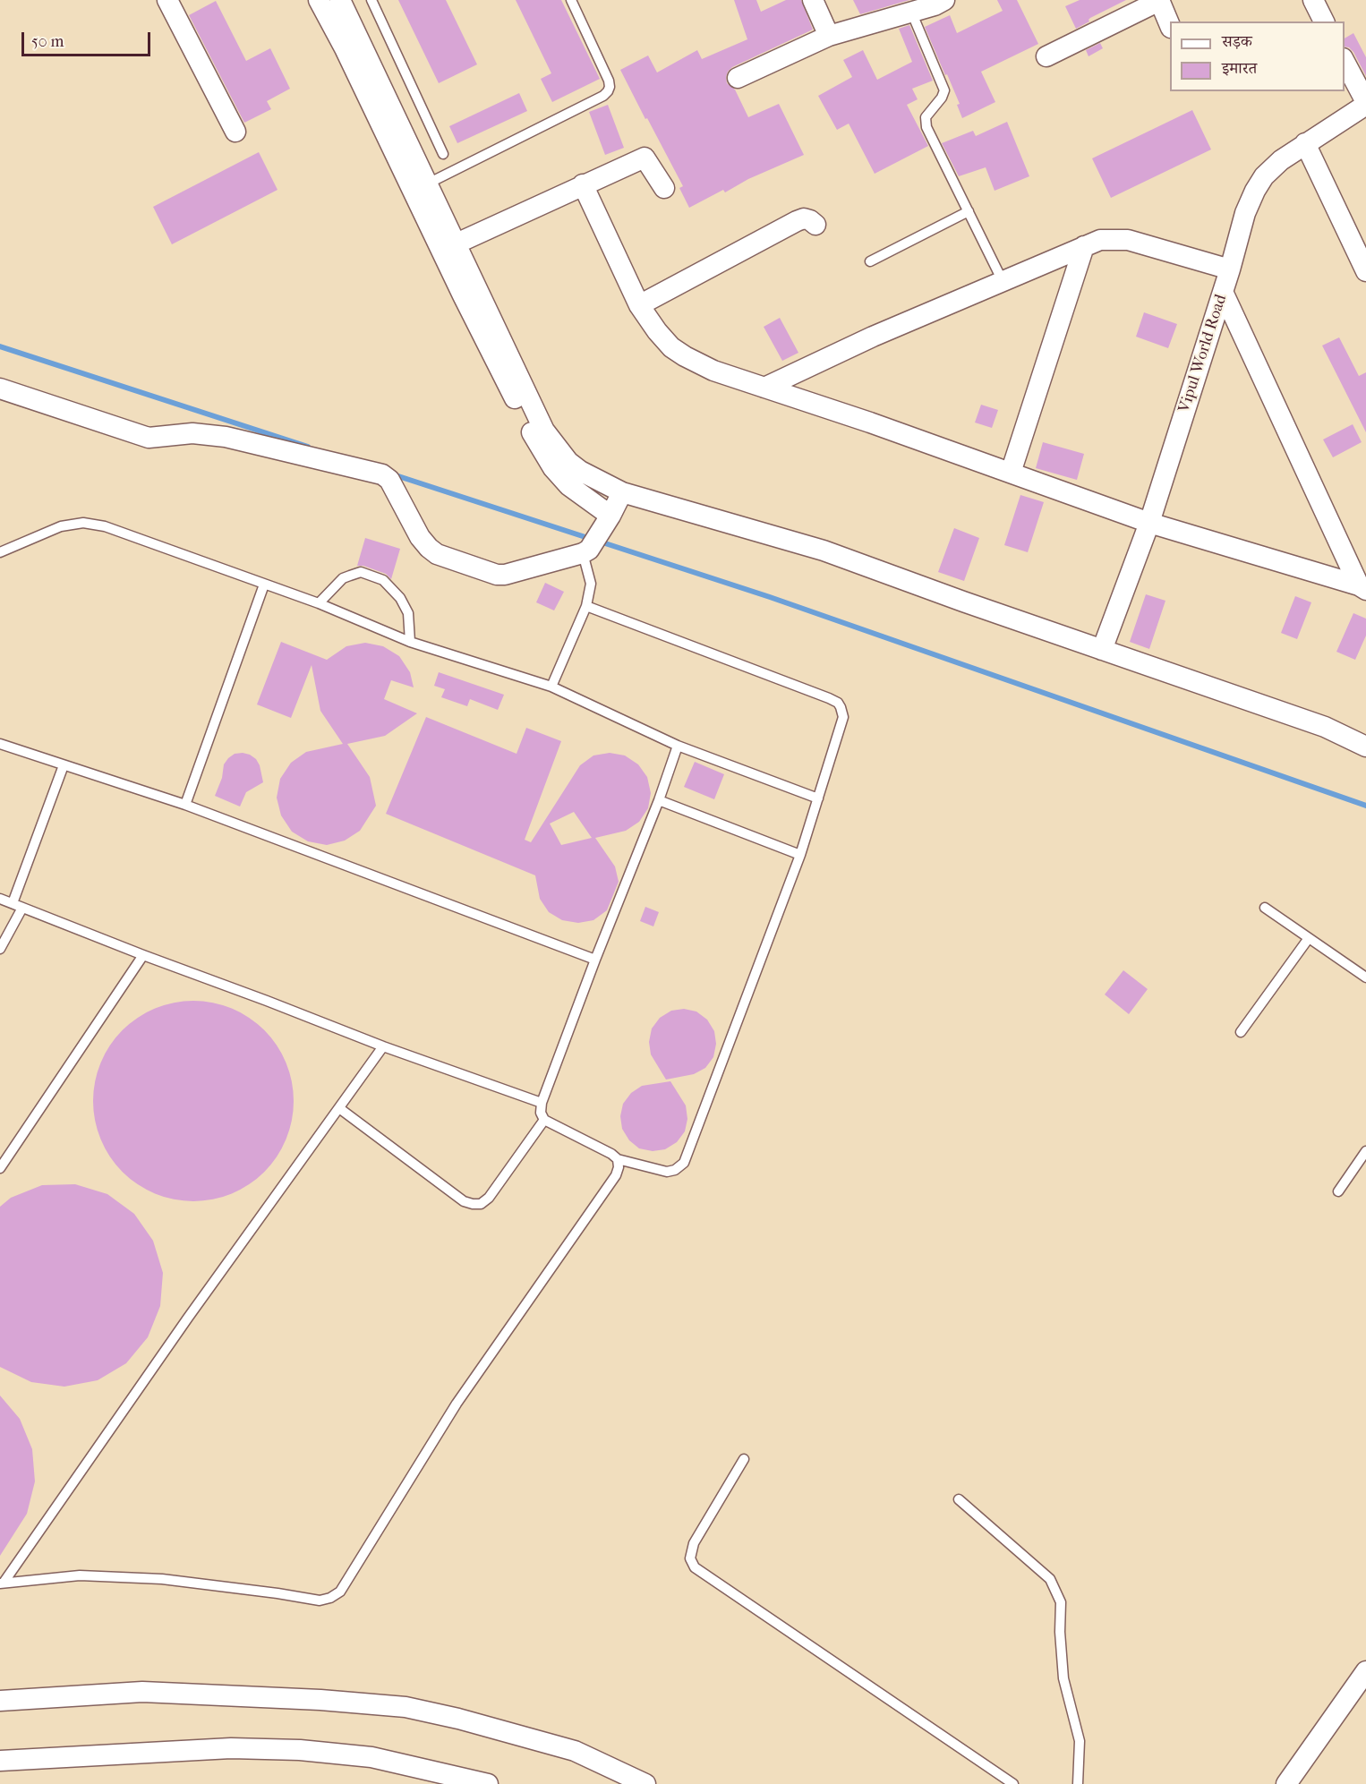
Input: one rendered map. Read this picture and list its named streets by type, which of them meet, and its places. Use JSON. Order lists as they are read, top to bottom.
{
  "streets": {
    "street": ["Vipul World Road"]
  },
  "legend": ["सड़क", "इमारत"],
  "scale_bar": "50 m"
}
